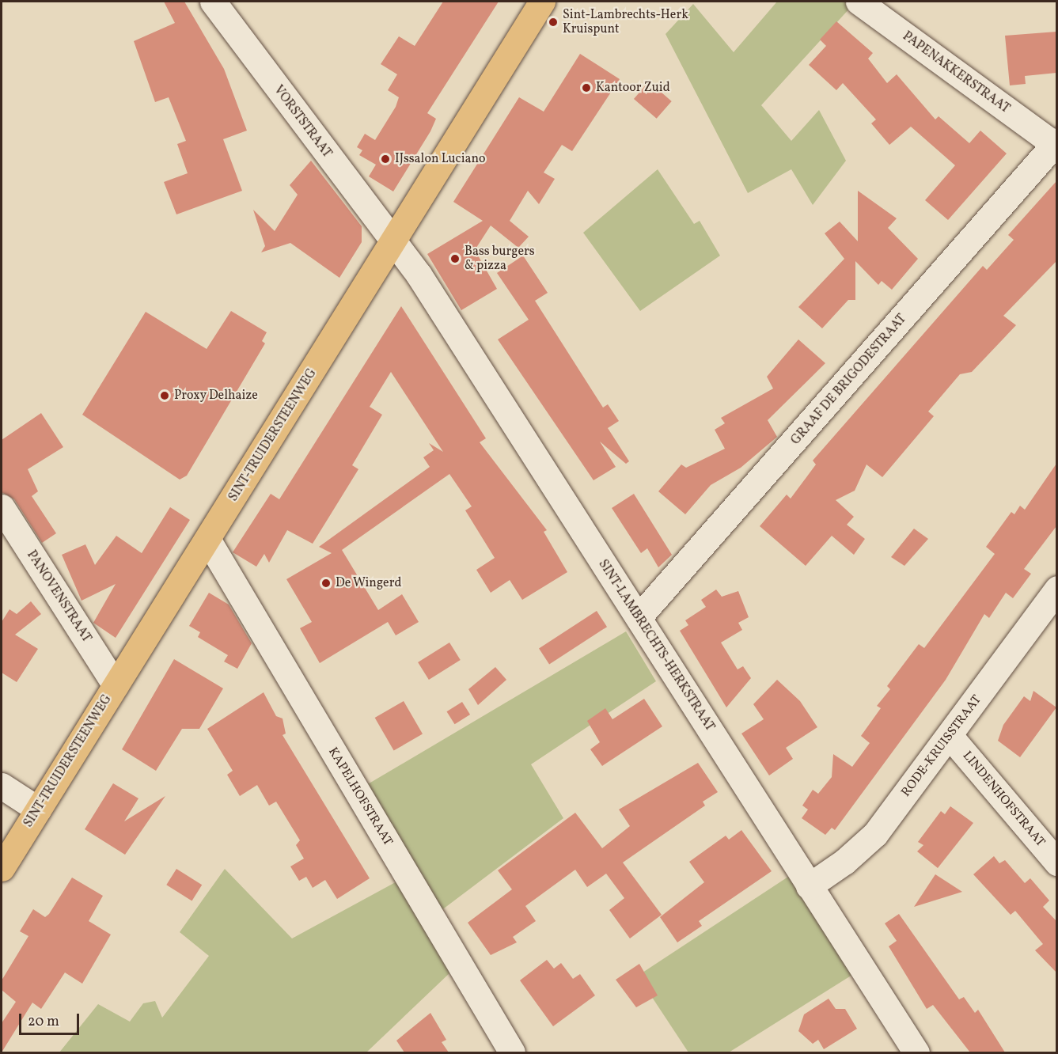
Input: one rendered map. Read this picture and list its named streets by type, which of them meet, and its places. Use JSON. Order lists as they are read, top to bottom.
{
  "streets": {
    "main road": ["SINT-TRUIDERSTEENWEG"],
    "street": [
      "PAPENAKKERSTRAAT",
      "VORSTSTRAAT",
      "GRAAF DE BRIGODESTRAAT",
      "PANOVENSTRAAT",
      "SINT-LAMBRECHTS-HERKSTRAAT",
      "RODE-KRUISSTRAAT",
      "KAPELHOFSTRAAT",
      "LINDENHOFSTRAAT"
    ]
  },
  "crossings": [
    ["PAPENAKKERSTRAAT", "GRAAF DE BRIGODESTRAAT"],
    ["VORSTSTRAAT", "SINT-TRUIDERSTEENWEG"],
    ["VORSTSTRAAT", "SINT-LAMBRECHTS-HERKSTRAAT"],
    ["GRAAF DE BRIGODESTRAAT", "SINT-LAMBRECHTS-HERKSTRAAT"],
    ["SINT-TRUIDERSTEENWEG", "PANOVENSTRAAT"],
    ["SINT-TRUIDERSTEENWEG", "SINT-LAMBRECHTS-HERKSTRAAT"],
    ["SINT-TRUIDERSTEENWEG", "KAPELHOFSTRAAT"],
    ["SINT-LAMBRECHTS-HERKSTRAAT", "RODE-KRUISSTRAAT"],
    ["RODE-KRUISSTRAAT", "LINDENHOFSTRAAT"]
  ],
  "places": [
    "Sint-Lambrechts-Herk Kruispunt",
    "Kantoor Zuid",
    "IJssalon Luciano",
    "Bass burgers & pizza",
    "Proxy Delhaize",
    "De Wingerd"
  ],
  "scale_bar": "20 m"
}
